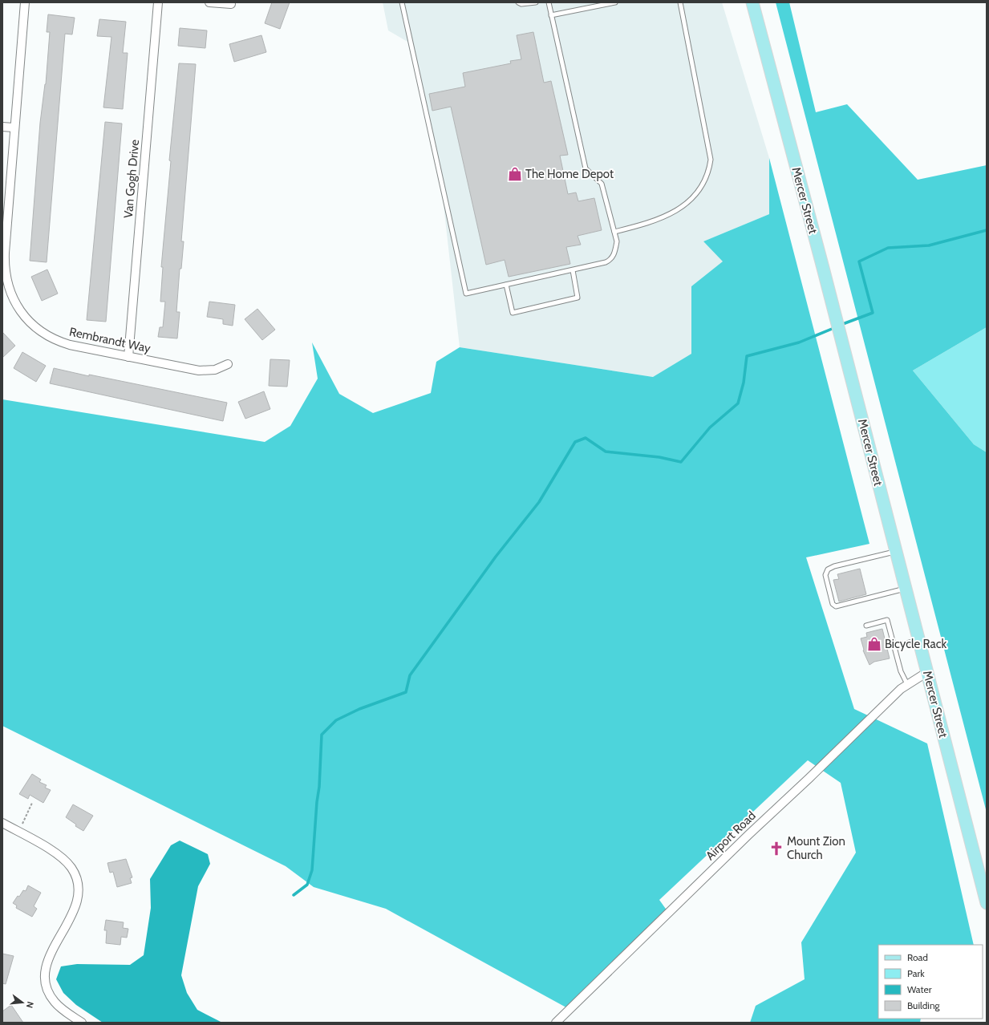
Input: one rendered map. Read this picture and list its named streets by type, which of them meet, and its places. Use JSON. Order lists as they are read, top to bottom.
{
  "streets": {
    "main road": ["Mercer Street"],
    "street": ["Van Gogh Drive", "Rembrandt Way", "Airport Road"]
  },
  "crossings": [
    ["Van Gogh Drive", "Rembrandt Way"],
    ["Mercer Street", "Airport Road"]
  ],
  "places": {
    "shop": ["The Home Depot", "Bicycle Rack"],
    "church": ["Mount Zion Church"]
  },
  "legend": [
    "Road",
    "Park",
    "Water",
    "Building"
  ],
  "north": "right"
}
